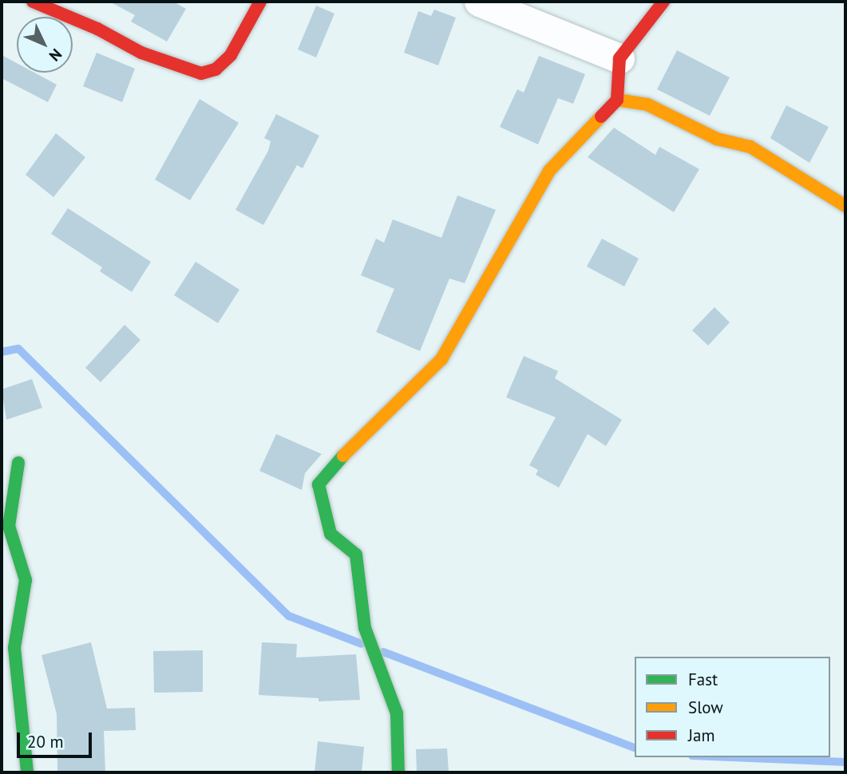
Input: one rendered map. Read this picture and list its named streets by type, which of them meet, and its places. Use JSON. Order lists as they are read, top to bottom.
{
  "legend": ["Fast", "Slow", "Jam"],
  "scale_bar": "20 m",
  "north": "bottom right"
}
